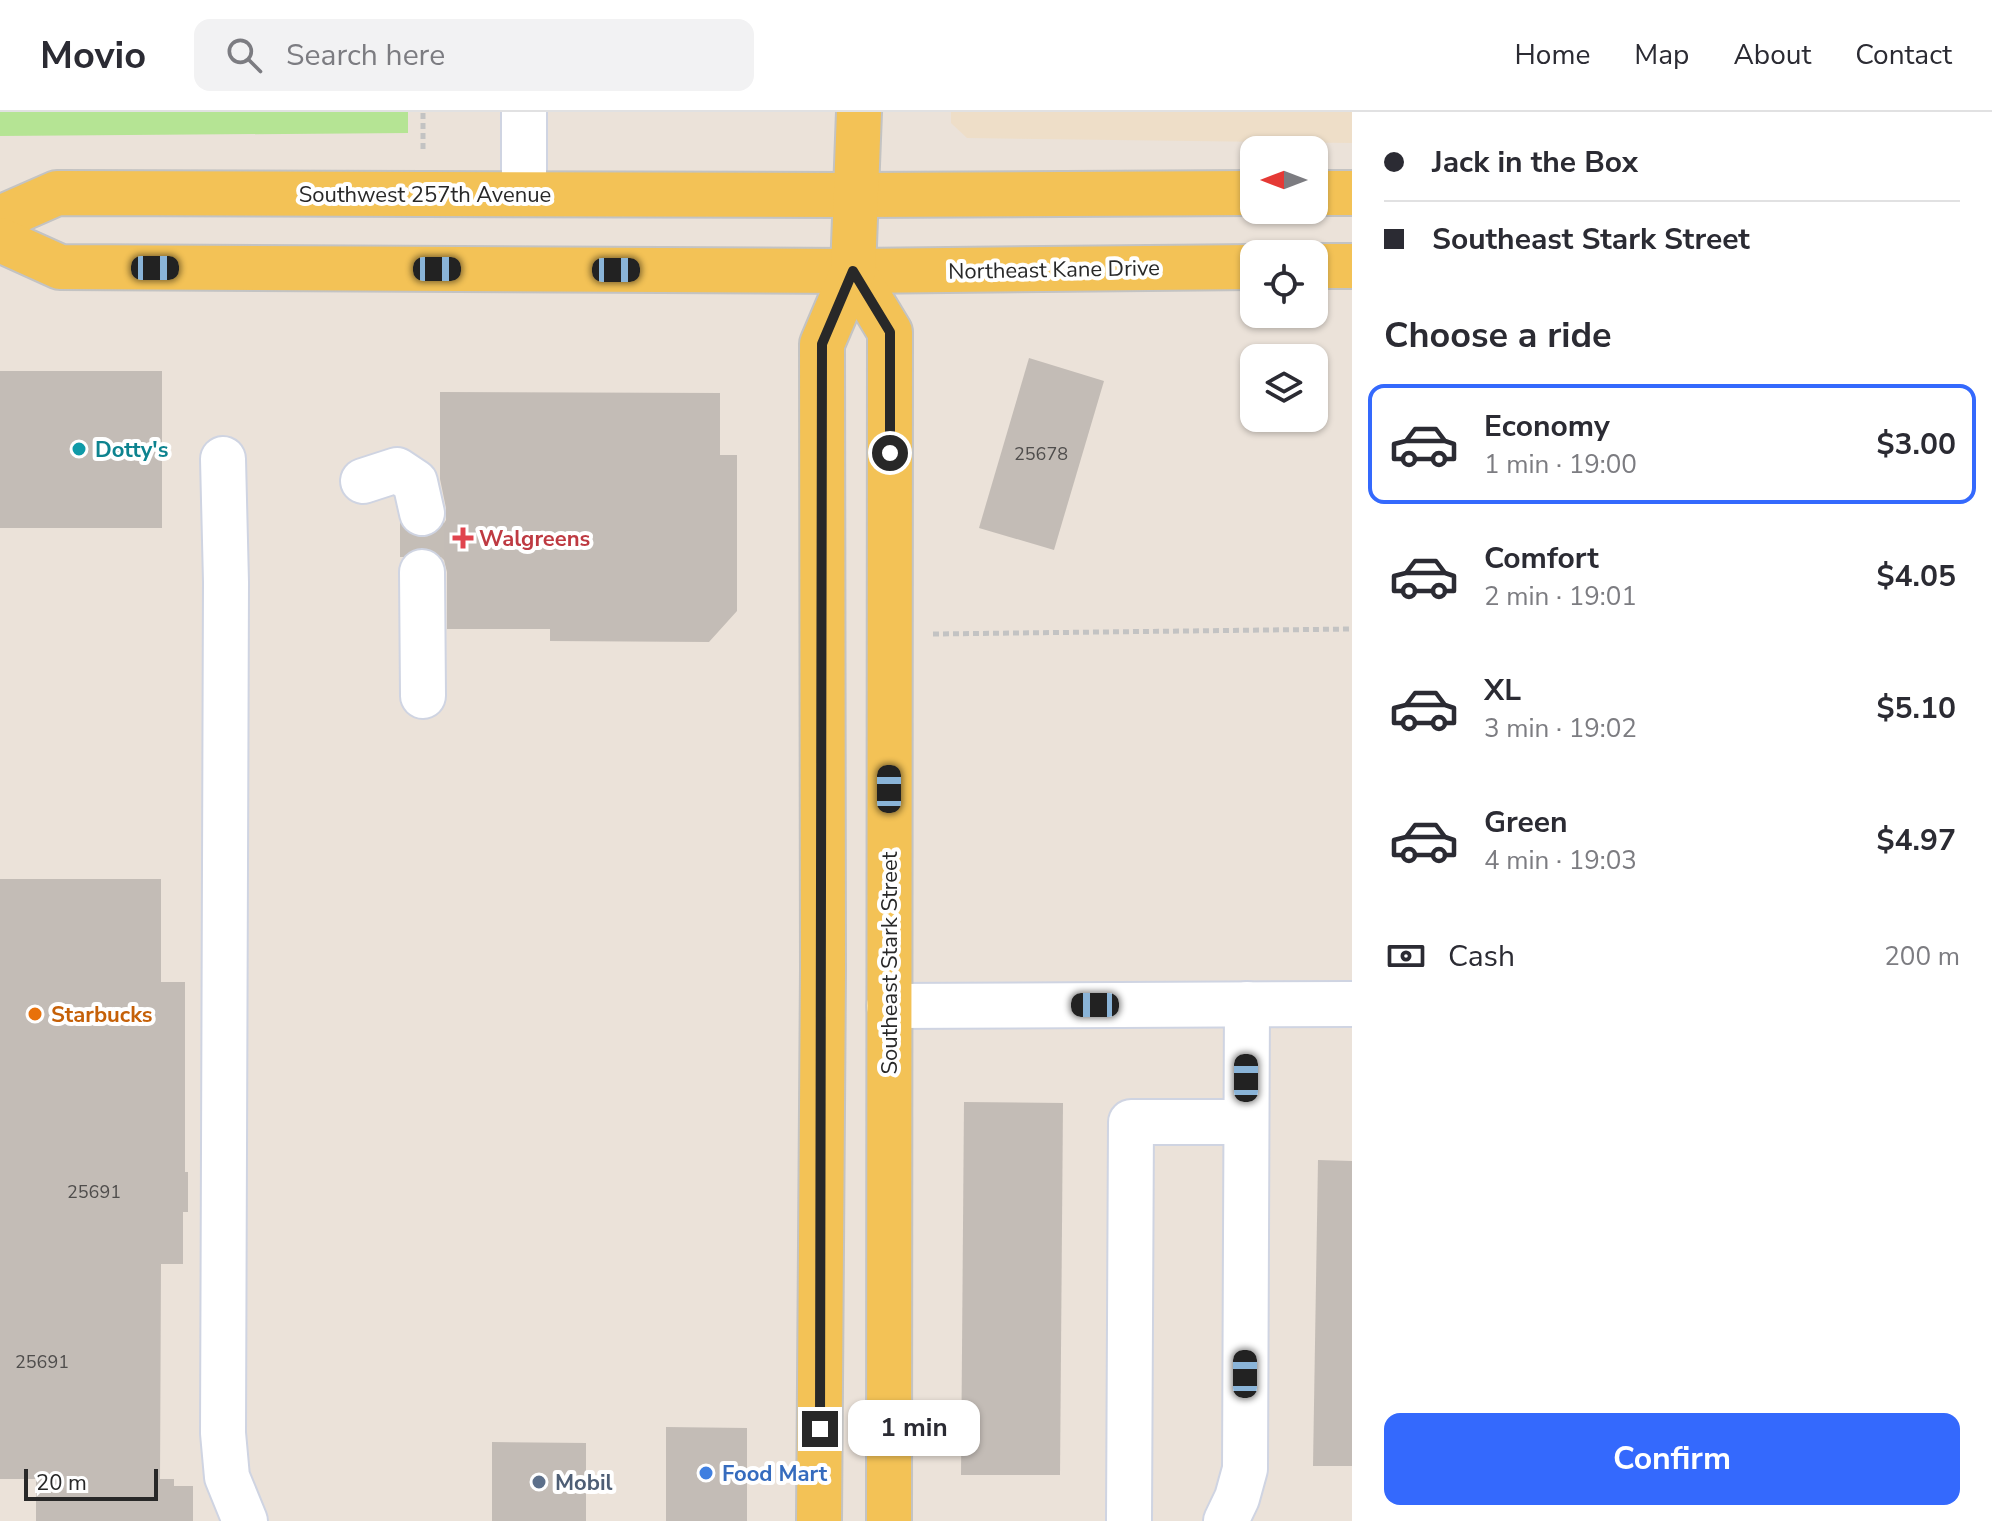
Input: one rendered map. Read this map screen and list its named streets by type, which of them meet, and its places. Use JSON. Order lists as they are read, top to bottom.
{
  "streets": {
    "main road": ["Southwest 257th Avenue", "Northeast Kane Drive", "Southeast Stark Street"]
  },
  "crossings": [
    ["Northeast Kane Drive", "Southeast Stark Street"]
  ],
  "places": {
    "other": [
      "Dotty's",
      "Starbucks",
      "Food Mart",
      "Mobil"
    ],
    "health": ["Walgreens"]
  },
  "house_numbers": ["25678", "25691", "25691"],
  "scale_bar": "20 m",
  "north": "left",
  "page": {
    "header": "Movio",
    "search": "Search here",
    "nav": [
      "Home",
      "Map",
      "About",
      "Contact"
    ],
    "banner": ["Jack in the Box", "Southeast Stark Street"],
    "heading": "Choose a ride",
    "list": [
      {
        "name": "Economy",
        "note": "1 min · 19:00",
        "value": "$3.00"
      },
      {
        "name": "Comfort",
        "note": "2 min · 19:01",
        "value": "$4.05"
      },
      {
        "name": "XL",
        "note": "3 min · 19:02",
        "value": "$5.10"
      },
      {
        "name": "Green",
        "note": "4 min · 19:03",
        "value": "$4.97"
      }
    ],
    "pay": ["Cash", "200 m"],
    "buttons": "Confirm",
    "bubble": "1 min",
    "scale": "20 m"
  }
}
